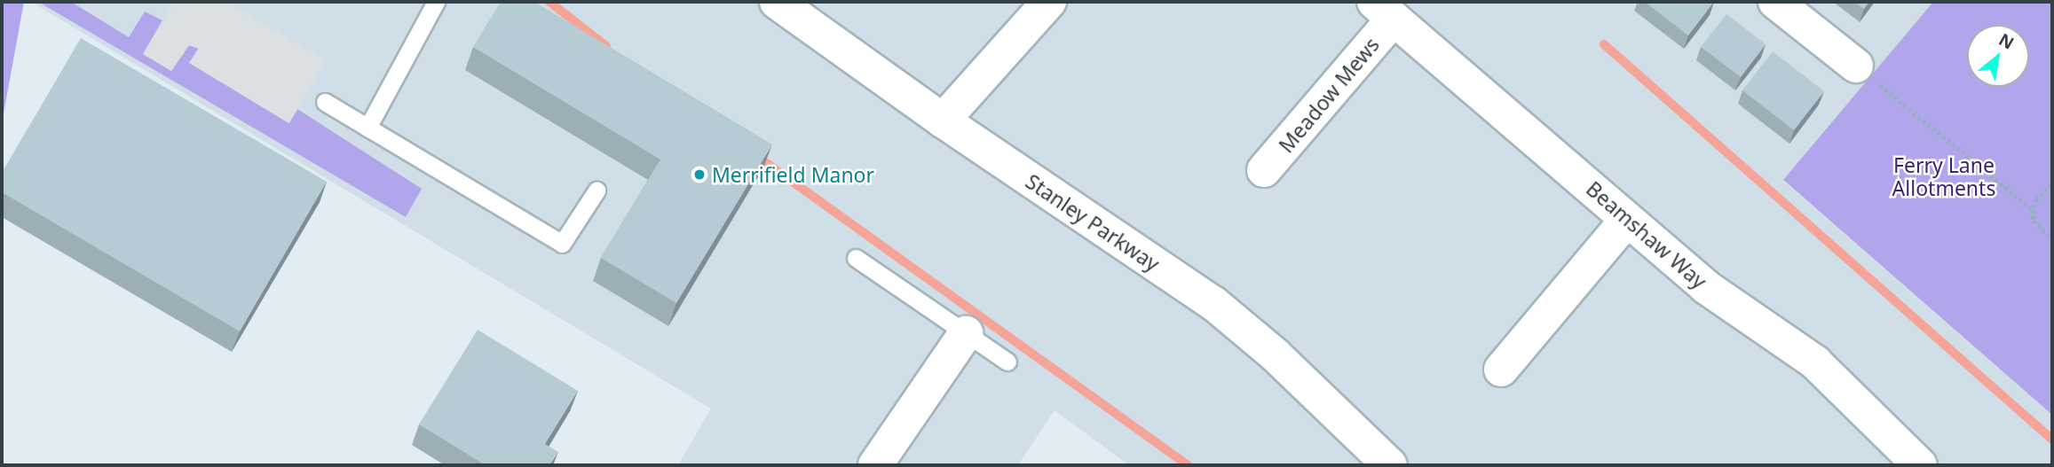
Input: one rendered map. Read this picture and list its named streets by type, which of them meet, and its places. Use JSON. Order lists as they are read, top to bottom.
{
  "streets": {
    "street": ["Meadow Mews", "Stanley Parkway", "Beamshaw Way"]
  },
  "crossings": [
    ["Meadow Mews", "Beamshaw Way"]
  ],
  "parks": ["Ferry Lane Allotments"],
  "places": ["Merrifield Manor"],
  "north": "top right"
}
